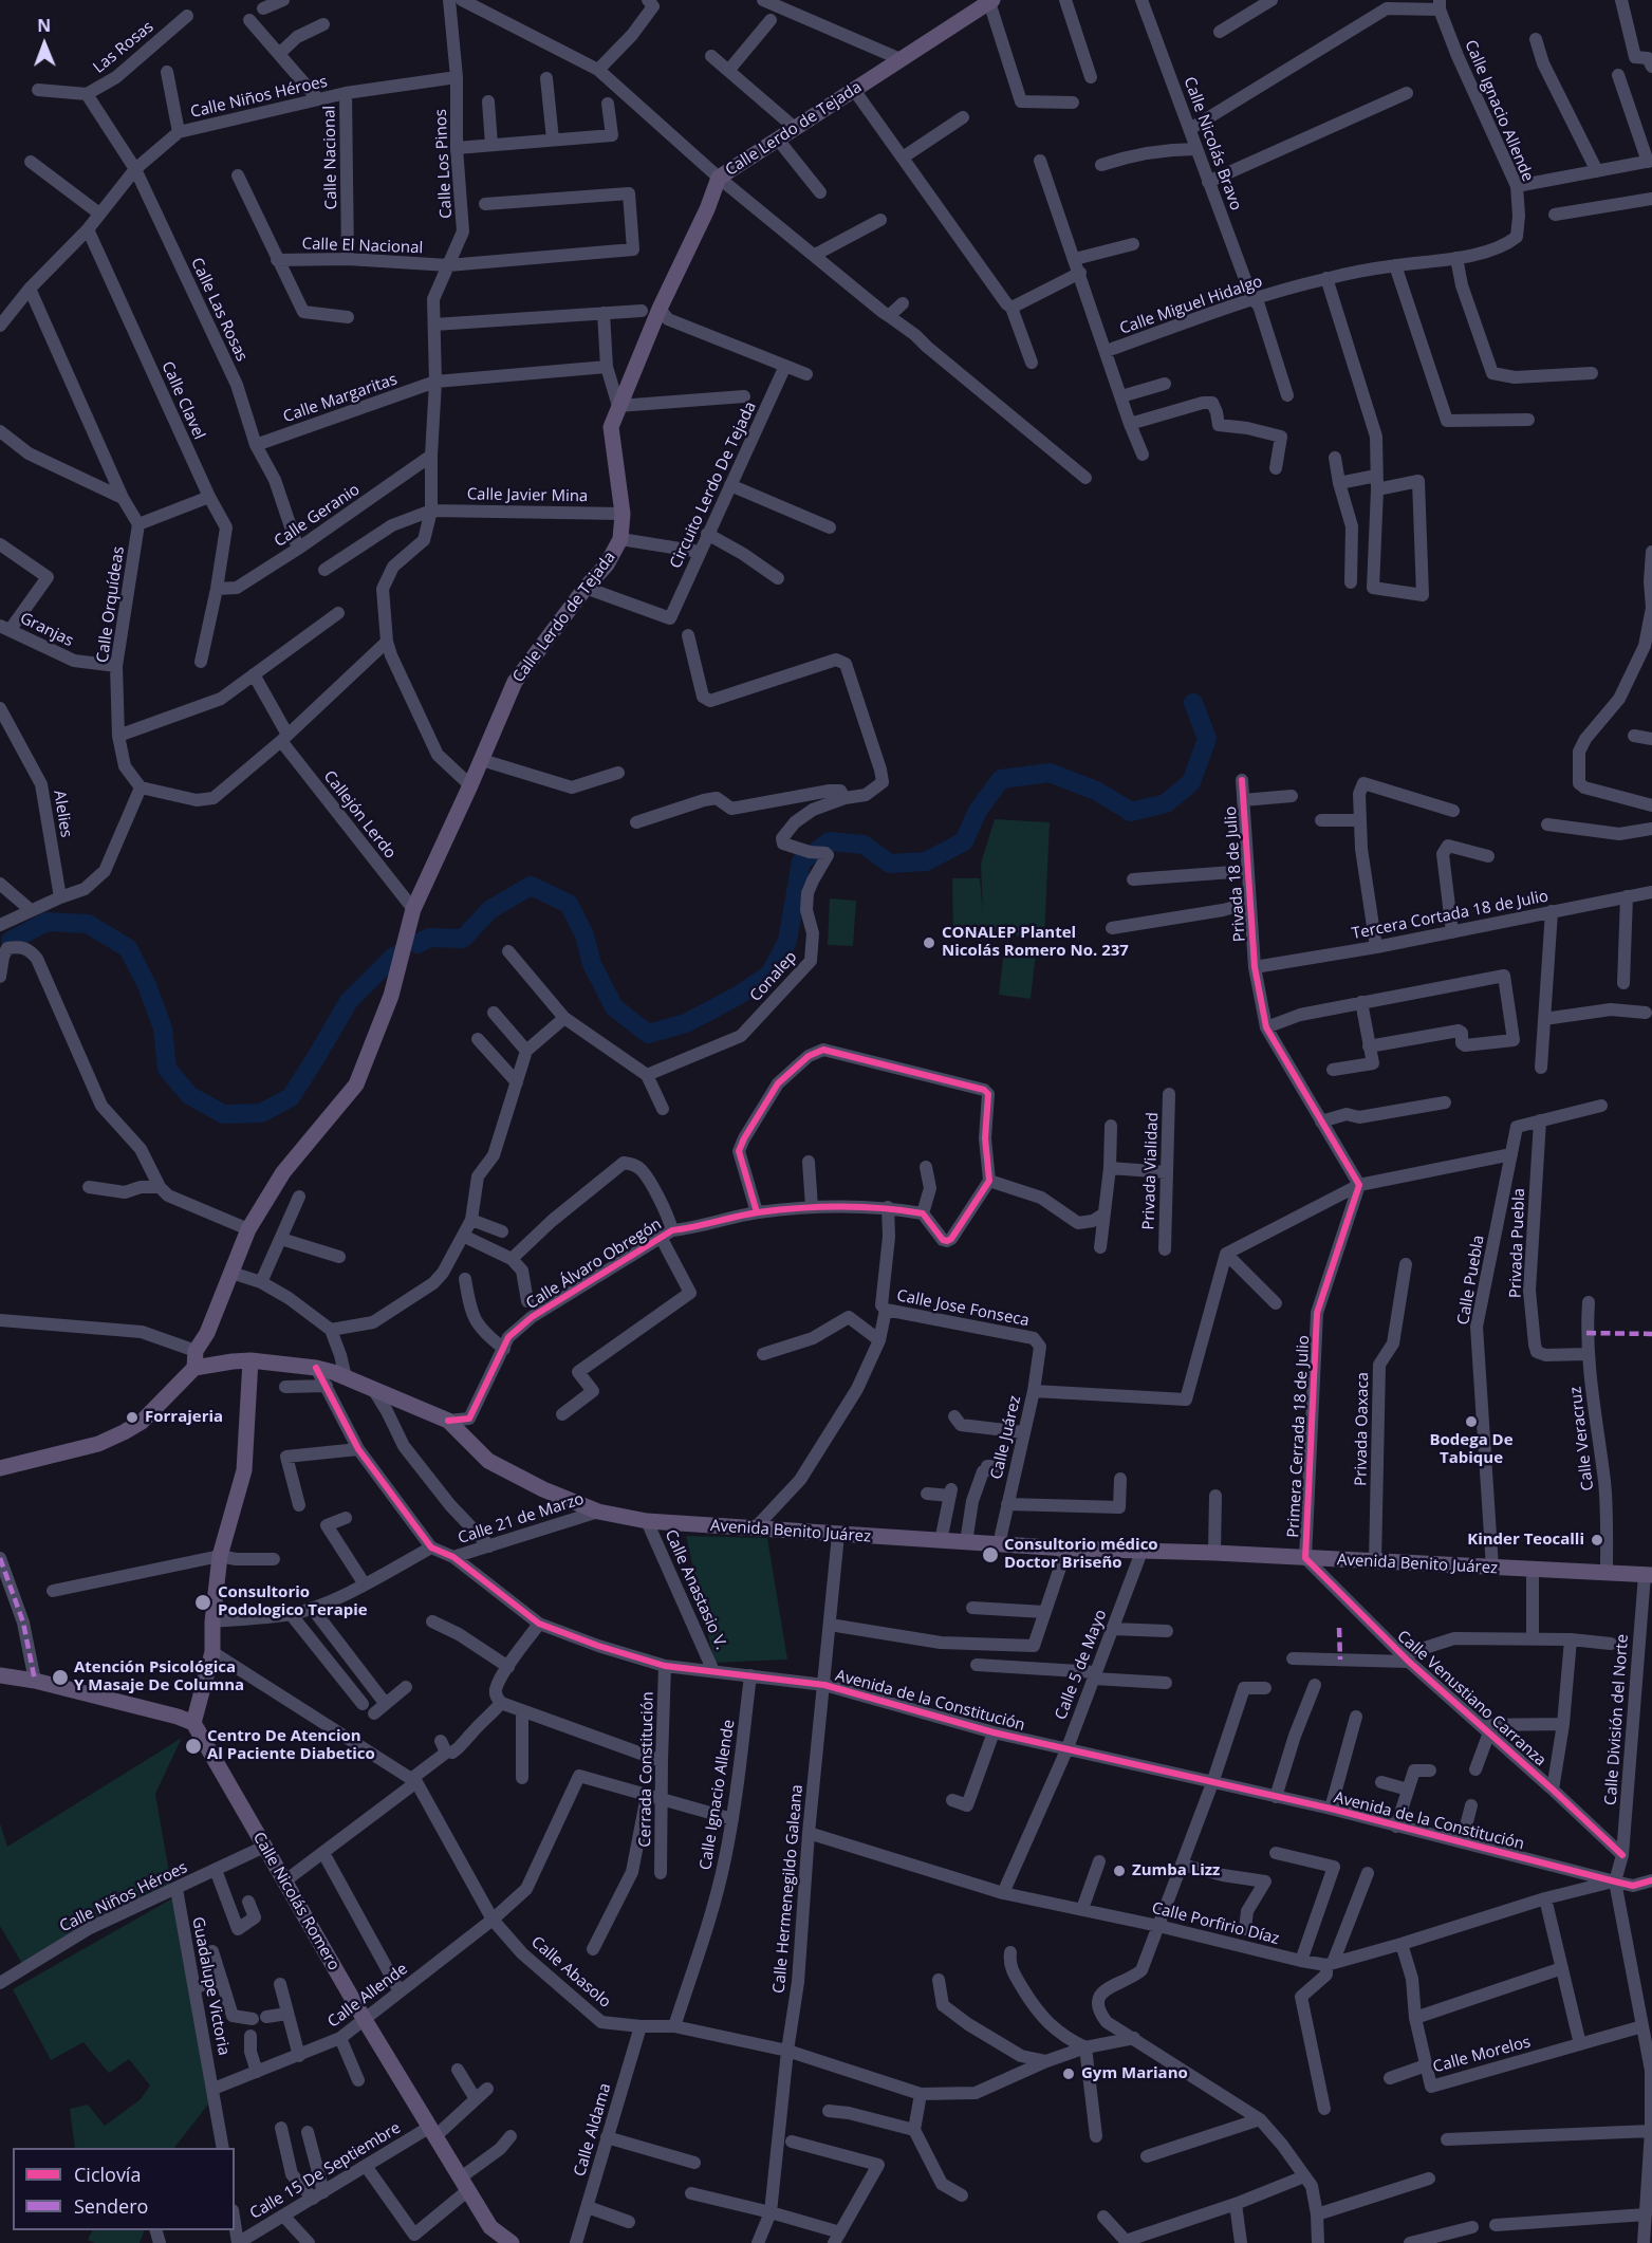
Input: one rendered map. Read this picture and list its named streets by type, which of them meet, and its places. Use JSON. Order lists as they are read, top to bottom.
{
  "streets": {
    "main road": ["Calle Lerdo de Tejada", "Avenida Benito Juárez", "Calle Nicolás Romero"],
    "street": [
      "Las Rosas",
      "Calle Niños Héroes",
      "Calle Ignacio Allende",
      "Calle Nicolás Bravo",
      "Calle Nacional",
      "Calle Los Pinos",
      "Calle El Nacional",
      "Calle Miguel Hidalgo",
      "Calle Las Rosas",
      "Calle Margaritas",
      "Calle Clavel",
      "Circuito Lerdo De Tejada",
      "Calle Javier Mina",
      "Calle Geranio",
      "Calle Orquídeas",
      "Granjas",
      "Alelies",
      "Callejón Lerdo",
      "Privada 18 de Julio",
      "Tercera Cortada 18 de Julio",
      "Conalep",
      "Privada Vialidad",
      "Privada Puebla",
      "Calle Álvaro Obregón",
      "Calle Puebla",
      "Calle Jose Fonseca",
      "Privada Oaxaca",
      "Primera Cerrada 18 de Julio",
      "Calle Juárez",
      "Calle Veracruz",
      "Calle 21 de Marzo",
      "Calle Anastasio V.",
      "Calle 5 de Mayo",
      "Calle Venustiano Carranza",
      "Avenida de la Constitución",
      "Calle División del Norte",
      "Cerrada Constitución",
      "Calle Hermenegildo Galeana",
      "Calle Porfirio Díaz",
      "Calle Abasolo",
      "Guadalupe Victoria",
      "Calle Allende",
      "Calle Morelos",
      "Calle Aldama",
      "Calle 15 De Septiembre"
    ]
  },
  "crossings": [
    ["Las Rosas", "Calle Las Rosas"],
    ["Calle Niños Héroes", "Calle Nacional"],
    ["Calle Niños Héroes", "Calle Los Pinos"],
    ["Calle Niños Héroes", "Calle Las Rosas"],
    ["Calle Niños Héroes", "Calle Clavel"],
    ["Calle Niños Héroes", "Calle Nicolás Romero"],
    ["Calle Niños Héroes", "Guadalupe Victoria"],
    ["Calle Ignacio Allende", "Calle Miguel Hidalgo"],
    ["Calle Ignacio Allende", "Avenida de la Constitución"],
    ["Calle Ignacio Allende", "Calle Abasolo"],
    ["Calle Lerdo de Tejada", "Calle Los Pinos"],
    ["Calle Lerdo de Tejada", "Circuito Lerdo De Tejada"],
    ["Calle Lerdo de Tejada", "Calle Javier Mina"],
    ["Calle Lerdo de Tejada", "Callejón Lerdo"],
    ["Calle Lerdo de Tejada", "Avenida Benito Juárez"],
    ["Calle Nicolás Bravo", "Calle Miguel Hidalgo"],
    ["Calle Nacional", "Calle El Nacional"],
    ["Calle Los Pinos", "Calle El Nacional"],
    ["Calle Los Pinos", "Calle Margaritas"],
    ["Calle Los Pinos", "Calle Javier Mina"],
    ["Calle Los Pinos", "Calle Geranio"],
    ["Calle Las Rosas", "Calle Margaritas"],
    ["Calle Las Rosas", "Calle Geranio"],
    ["Calle Clavel", "Calle Geranio"],
    ["Calle Orquídeas", "Granjas"],
    ["Privada 18 de Julio", "Tercera Cortada 18 de Julio"],
    ["Privada Puebla", "Calle Puebla"],
    ["Privada Puebla", "Calle Veracruz"],
    ["Calle Álvaro Obregón", "Avenida Benito Juárez"],
    ["Calle Puebla", "Avenida Benito Juárez"],
    ["Calle Jose Fonseca", "Calle Juárez"],
    ["Privada Oaxaca", "Avenida Benito Juárez"],
    ["Primera Cerrada 18 de Julio", "Avenida Benito Juárez"],
    ["Primera Cerrada 18 de Julio", "Calle Venustiano Carranza"],
    ["Calle Juárez", "Avenida Benito Juárez"],
    ["Calle Veracruz", "Avenida Benito Juárez"],
    ["Calle 21 de Marzo", "Avenida Benito Juárez"],
    ["Calle 21 de Marzo", "Avenida de la Constitución"],
    ["Avenida Benito Juárez", "Calle Anastasio V."],
    ["Avenida Benito Juárez", "Calle 5 de Mayo"],
    ["Avenida Benito Juárez", "Calle Venustiano Carranza"],
    ["Avenida Benito Juárez", "Calle División del Norte"],
    ["Avenida Benito Juárez", "Calle Hermenegildo Galeana"],
    ["Calle Anastasio V.", "Avenida de la Constitución"],
    ["Calle 5 de Mayo", "Avenida de la Constitución"],
    ["Calle 5 de Mayo", "Calle Porfirio Díaz"],
    ["Calle Venustiano Carranza", "Calle División del Norte"],
    ["Avenida de la Constitución", "Calle División del Norte"],
    ["Avenida de la Constitución", "Cerrada Constitución"],
    ["Avenida de la Constitución", "Calle Hermenegildo Galeana"],
    ["Avenida de la Constitución", "Calle Porfirio Díaz"],
    ["Calle División del Norte", "Calle Porfirio Díaz"],
    ["Calle División del Norte", "Calle Morelos"],
    ["Calle Hermenegildo Galeana", "Calle Porfirio Díaz"],
    ["Calle Hermenegildo Galeana", "Calle Abasolo"],
    ["Calle Nicolás Romero", "Calle Allende"],
    ["Calle Nicolás Romero", "Calle 15 De Septiembre"],
    ["Calle Porfirio Díaz", "Calle Morelos"],
    ["Calle Abasolo", "Calle Allende"],
    ["Calle Abasolo", "Calle Aldama"],
    ["Guadalupe Victoria", "Calle Allende"]
  ],
  "places": [
    "CONALEP Plantel Nicolás Romero No. 237",
    "Forrajeria",
    "Bodega De Tabique",
    "Kinder Teocalli",
    "Consultorio médico Doctor Briseño",
    "Consultorio Podologico Terapie",
    "Atención Psicológica Y Masaje De Columna",
    "Centro De Atencion Al Paciente Diabetico",
    "Zumba Lizz",
    "Gym Mariano"
  ],
  "legend": ["Ciclovía", "Sendero"],
  "north": "top"
}
